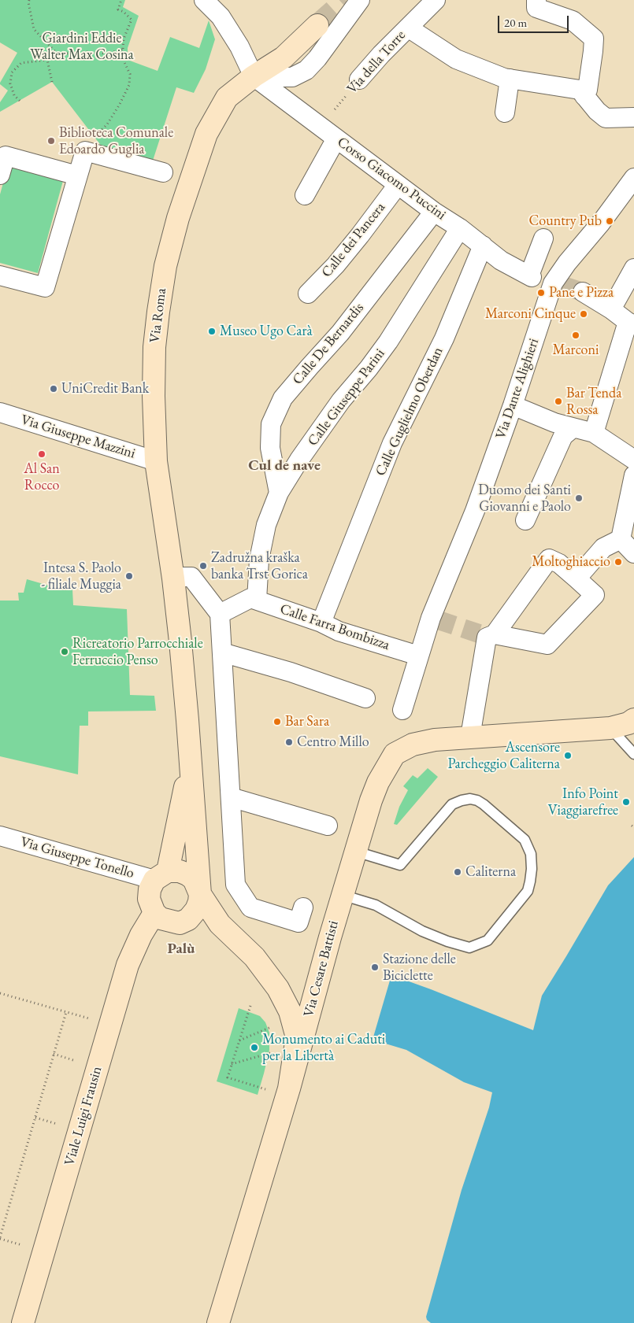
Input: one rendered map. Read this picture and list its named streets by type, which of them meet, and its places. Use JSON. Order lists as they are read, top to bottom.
{
  "streets": {
    "main road": ["Via Roma", "Via Cesare Battisti", "Viale Luigi Frausin"],
    "street": [
      "Via della Torre",
      "Corso Giacomo Puccini",
      "Calle dei Pancera",
      "Calle De Bernardis",
      "Via Dante Alighieri",
      "Calle Giuseppe Parini",
      "Calle Guglielmo Oberdan",
      "Via Giuseppe Mazzini",
      "Calle Farra Bombizza",
      "Via Giuseppe Tonello"
    ]
  },
  "crossings": [
    ["Via della Torre", "Corso Giacomo Puccini"],
    ["Corso Giacomo Puccini", "Calle dei Pancera"],
    ["Corso Giacomo Puccini", "Via Roma"],
    ["Corso Giacomo Puccini", "Calle De Bernardis"],
    ["Corso Giacomo Puccini", "Via Dante Alighieri"],
    ["Corso Giacomo Puccini", "Calle Giuseppe Parini"],
    ["Corso Giacomo Puccini", "Calle Guglielmo Oberdan"],
    ["Via Roma", "Via Giuseppe Mazzini"],
    ["Via Roma", "Via Giuseppe Tonello"],
    ["Via Roma", "Viale Luigi Frausin"],
    ["Calle De Bernardis", "Calle Giuseppe Parini"],
    ["Via Dante Alighieri", "Calle Farra Bombizza"],
    ["Calle Giuseppe Parini", "Calle Farra Bombizza"],
    ["Calle Guglielmo Oberdan", "Calle Farra Bombizza"],
    ["Via Giuseppe Tonello", "Viale Luigi Frausin"]
  ],
  "districts": ["Cul de nave", "Palù"],
  "parks": ["Giardini Eddie Walter Max Cosina"],
  "places": [
    "Biblioteca Comunale Edoardo Guglia",
    "Country Pub",
    "Pane e Pizza",
    "Marconi Cinque",
    "Museo Ugo Carà",
    "Marconi",
    "UniCredit Bank",
    "Bar Tenda Rossa",
    "Al San Rocco",
    "Duomo dei Santi Giovanni e Paolo",
    "Moltoghiaccio",
    "Zadružna kraška banka Trst Gorica",
    "Intesa S. Paolo - filiale Muggia",
    "Ricreatorio Parrocchiale Ferruccio Penso",
    "Bar Sara",
    "Centro Millo",
    "Ascensore Parcheggio Caliterna",
    "Info Point Viaggiarefree",
    "Caliterna",
    "Stazione delle Biciclette",
    "Monumento ai Caduti per la Libertà"
  ],
  "scale_bar": "20 m"
}
